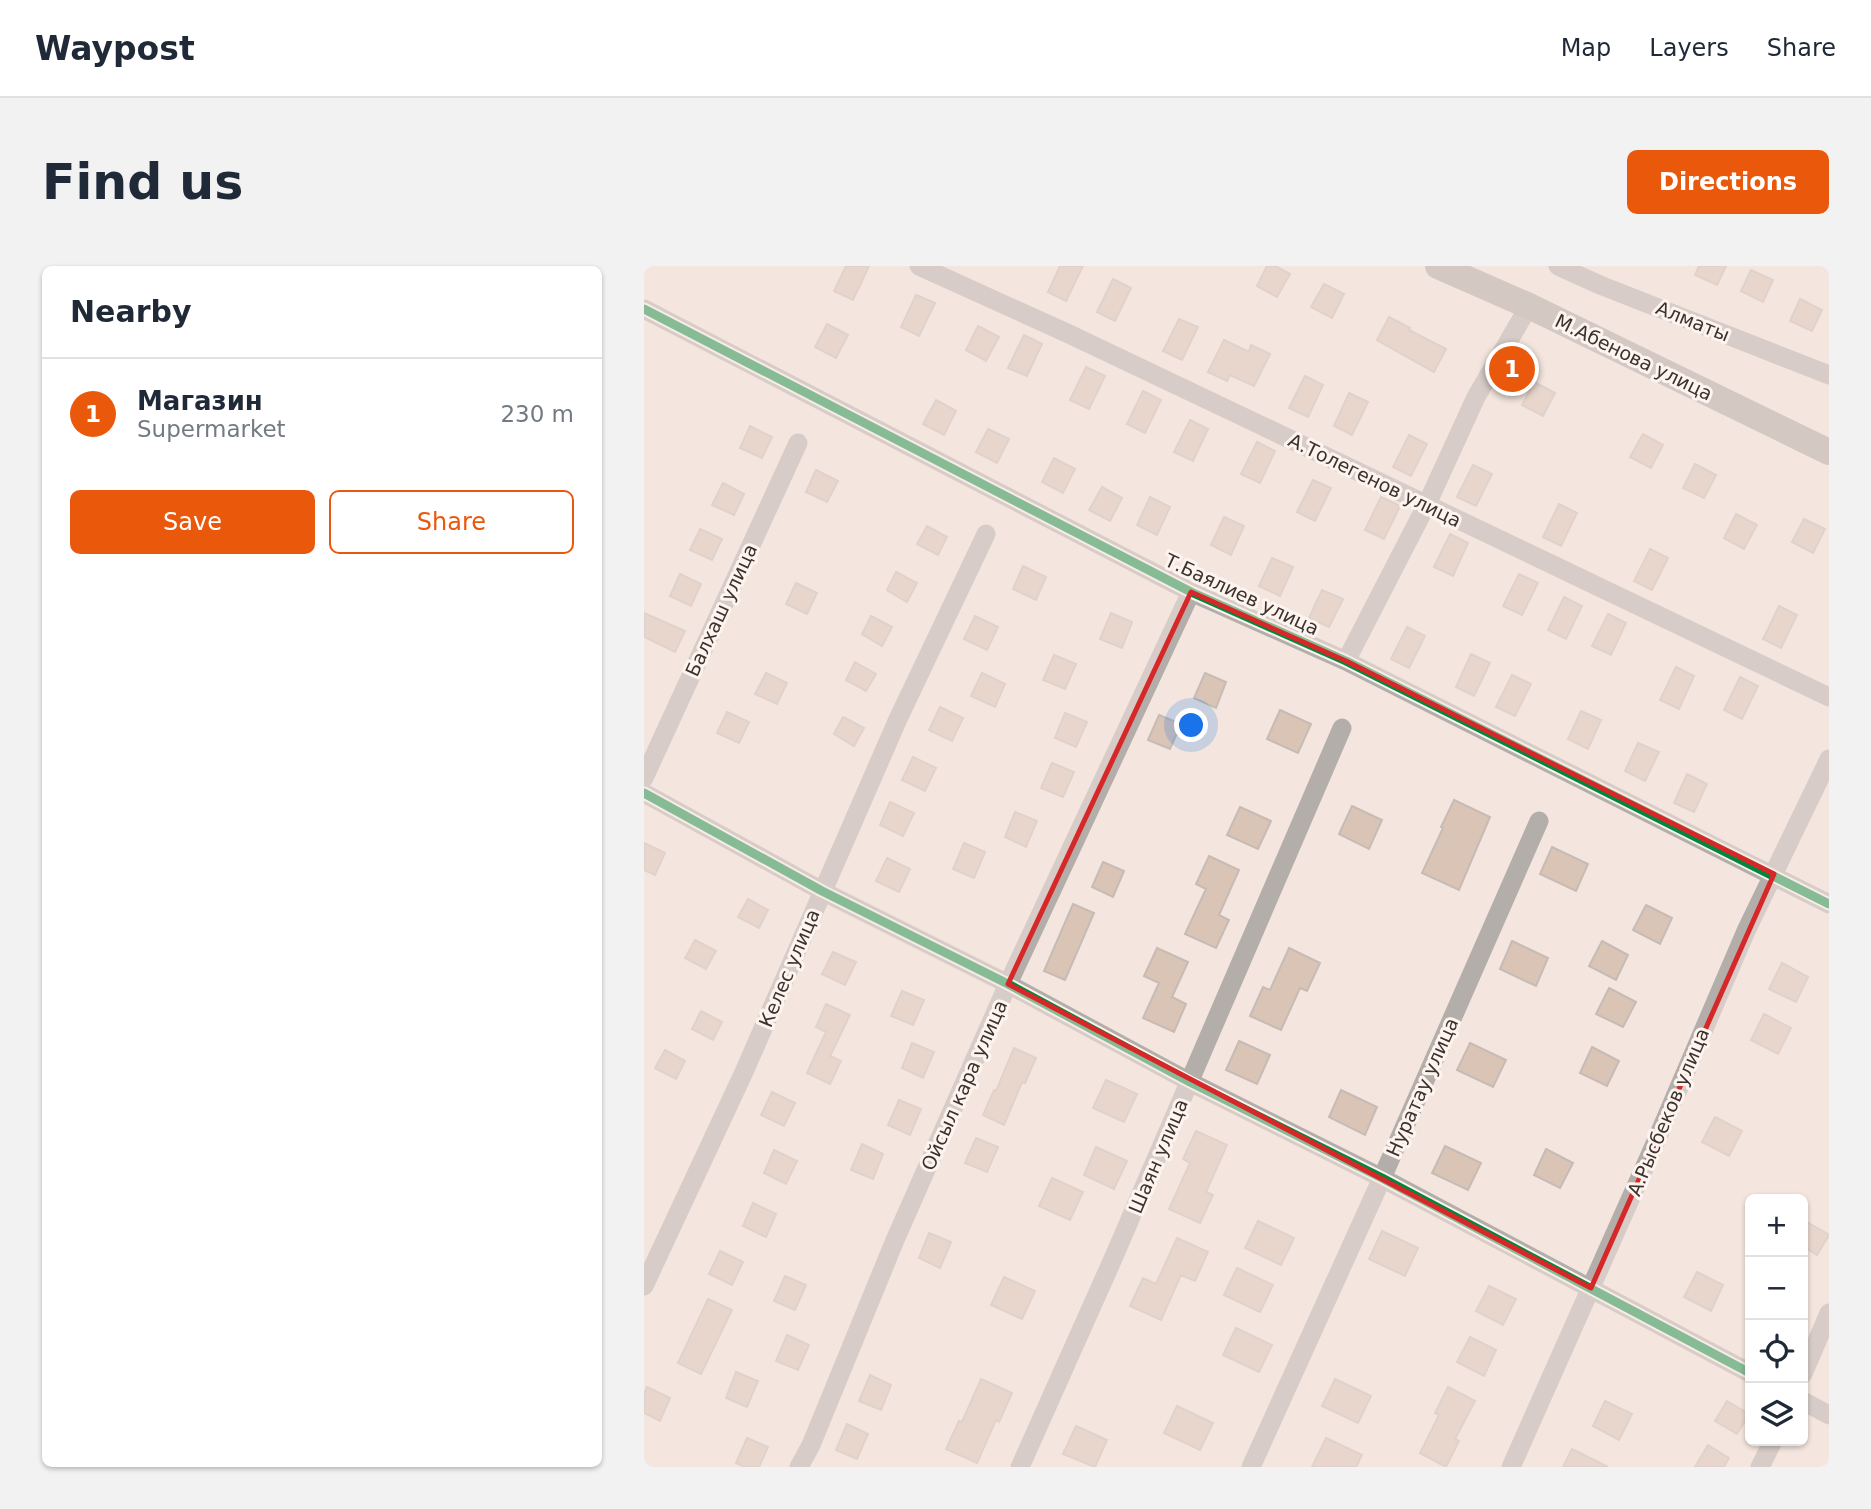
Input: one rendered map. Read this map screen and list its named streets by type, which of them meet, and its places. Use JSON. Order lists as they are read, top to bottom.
{
  "streets": {
    "main road": ["М.Абенова улица"],
    "street": [
      "Алматы",
      "А.Толегенов улица",
      "Т.Баялиев улица",
      "Балхаш улица",
      "Келес улица",
      "Ойсыл кара улица",
      "Нуратау улица",
      "А.Рысбеков улица",
      "Шаян улица"
    ]
  },
  "crossings": [
    ["Т.Баялиев улица", "Ойсыл кара улица"],
    ["Т.Баялиев улица", "А.Рысбеков улица"]
  ],
  "page": {
    "header": "Waypost",
    "nav": ["Map", "Layers", "Share"],
    "buttons": [
      "Directions",
      ["Save", "Share"]
    ],
    "title": "Find us",
    "heading": "Nearby",
    "pins": "1",
    "list": [
      {
        "mark": "1",
        "name": "Магазин",
        "note": "Supermarket",
        "value": "230 m"
      }
    ],
    "map_buttons": ["+", "−"]
  }
}
